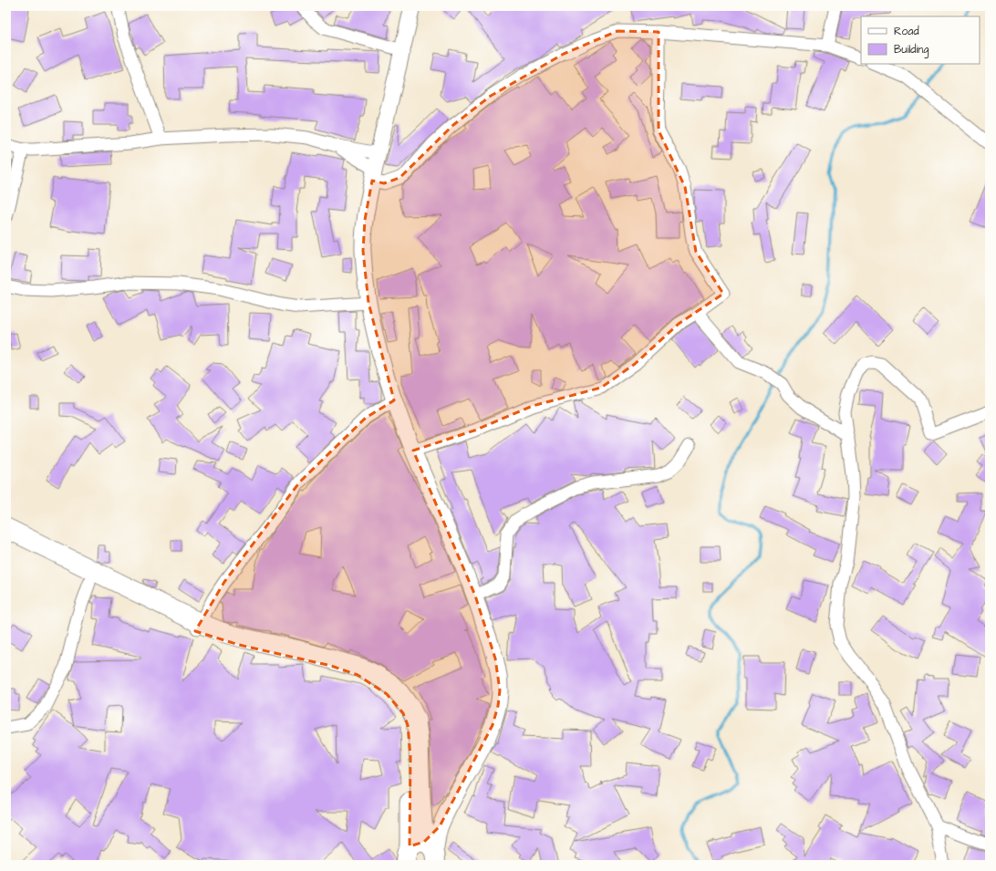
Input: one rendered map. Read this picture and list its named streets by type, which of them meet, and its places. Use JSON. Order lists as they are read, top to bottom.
{
  "legend": ["Road", "Building"]
}
